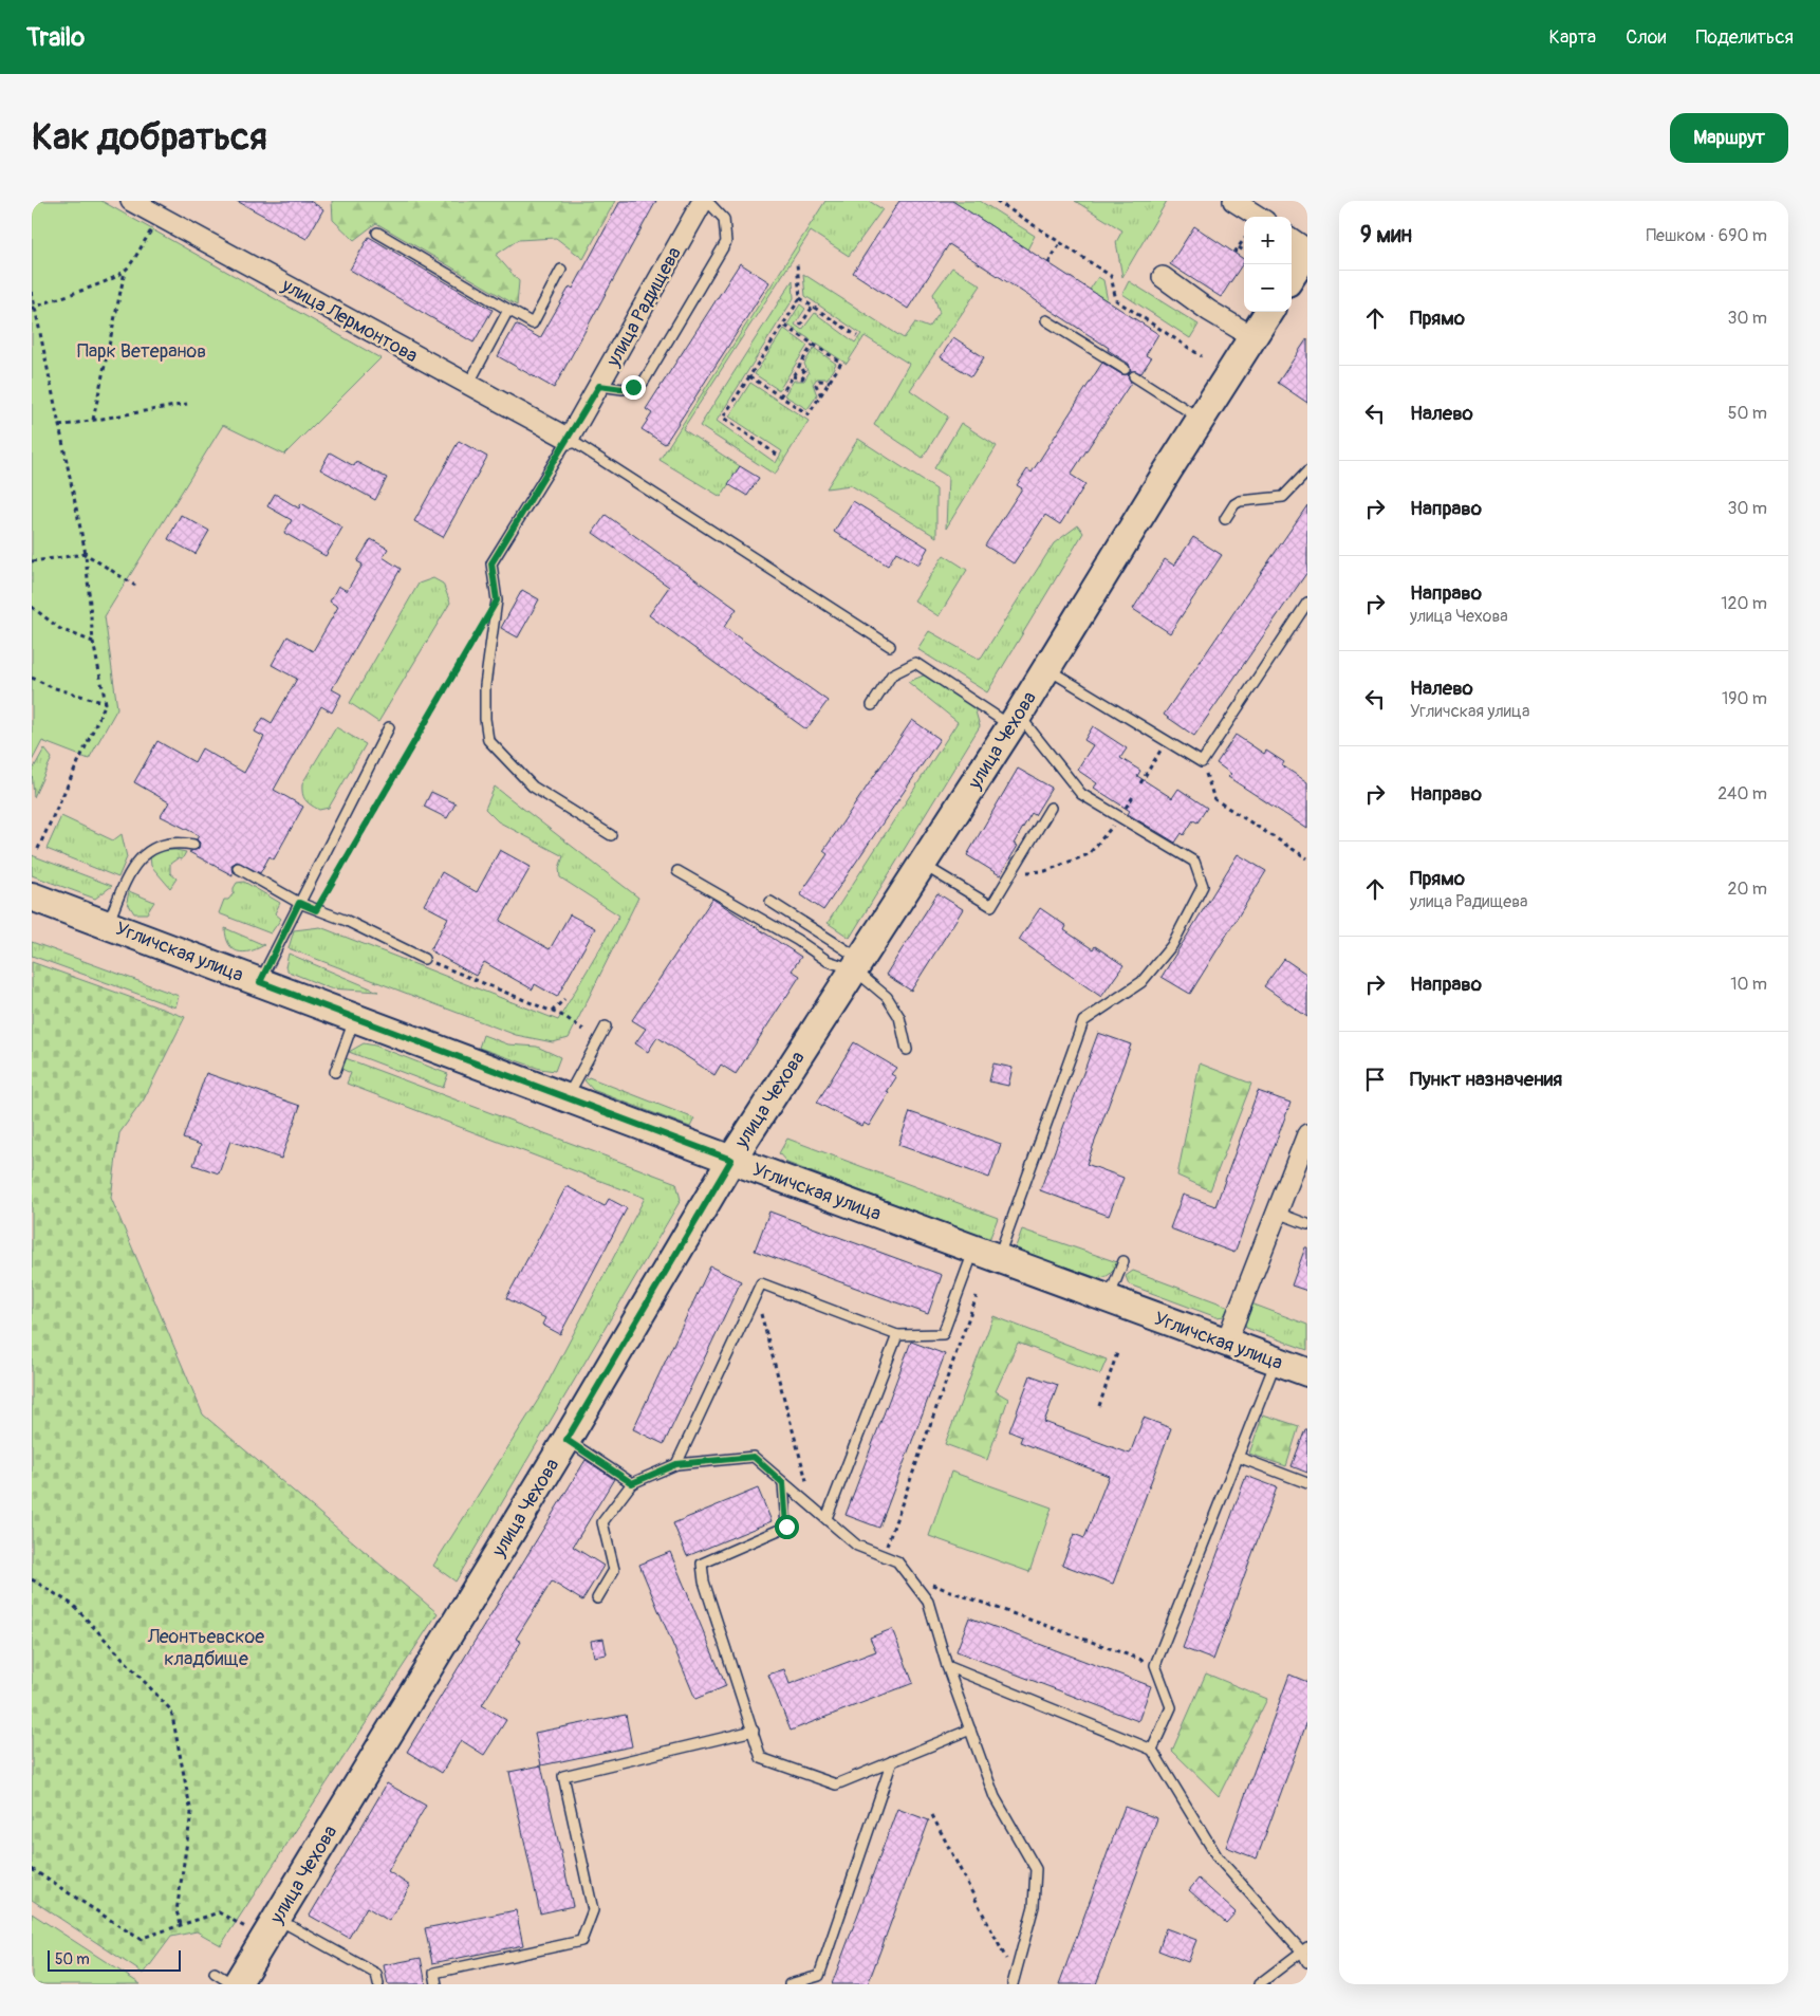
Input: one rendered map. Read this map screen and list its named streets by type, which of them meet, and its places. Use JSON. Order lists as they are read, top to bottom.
{
  "streets": {
    "street": [
      "улица Радищева",
      "улица Лермонтова",
      "улица Чехова",
      "Угличская улица"
    ]
  },
  "crossings": [
    ["улица Радищева", "улица Лермонтова"],
    ["улица Чехова", "Угличская улица"]
  ],
  "parks": ["Парк Ветеранов", "Леонтьевское кладбище"],
  "scale_bar": "50 m",
  "page": {
    "header": "Trailo",
    "nav": ["Карта", "Слои", "Поделиться"],
    "buttons": "Маршрут",
    "title": "Как добраться",
    "heading": ["9 мин", "Пешком · 690 m"],
    "map_buttons": ["+", "−"],
    "list": [
      ["Прямо", "30 m"],
      ["Налево", "50 m"],
      ["Направо", "30 m"],
      ["Направо", "улица Чехова", "120 m"],
      ["Налево", "Угличская улица", "190 m"],
      ["Направо", "240 m"],
      ["Прямо", "улица Радищева", "20 m"],
      ["Направо", "10 m"],
      "Пункт назначения"
    ],
    "scale": "50 m"
  }
}
